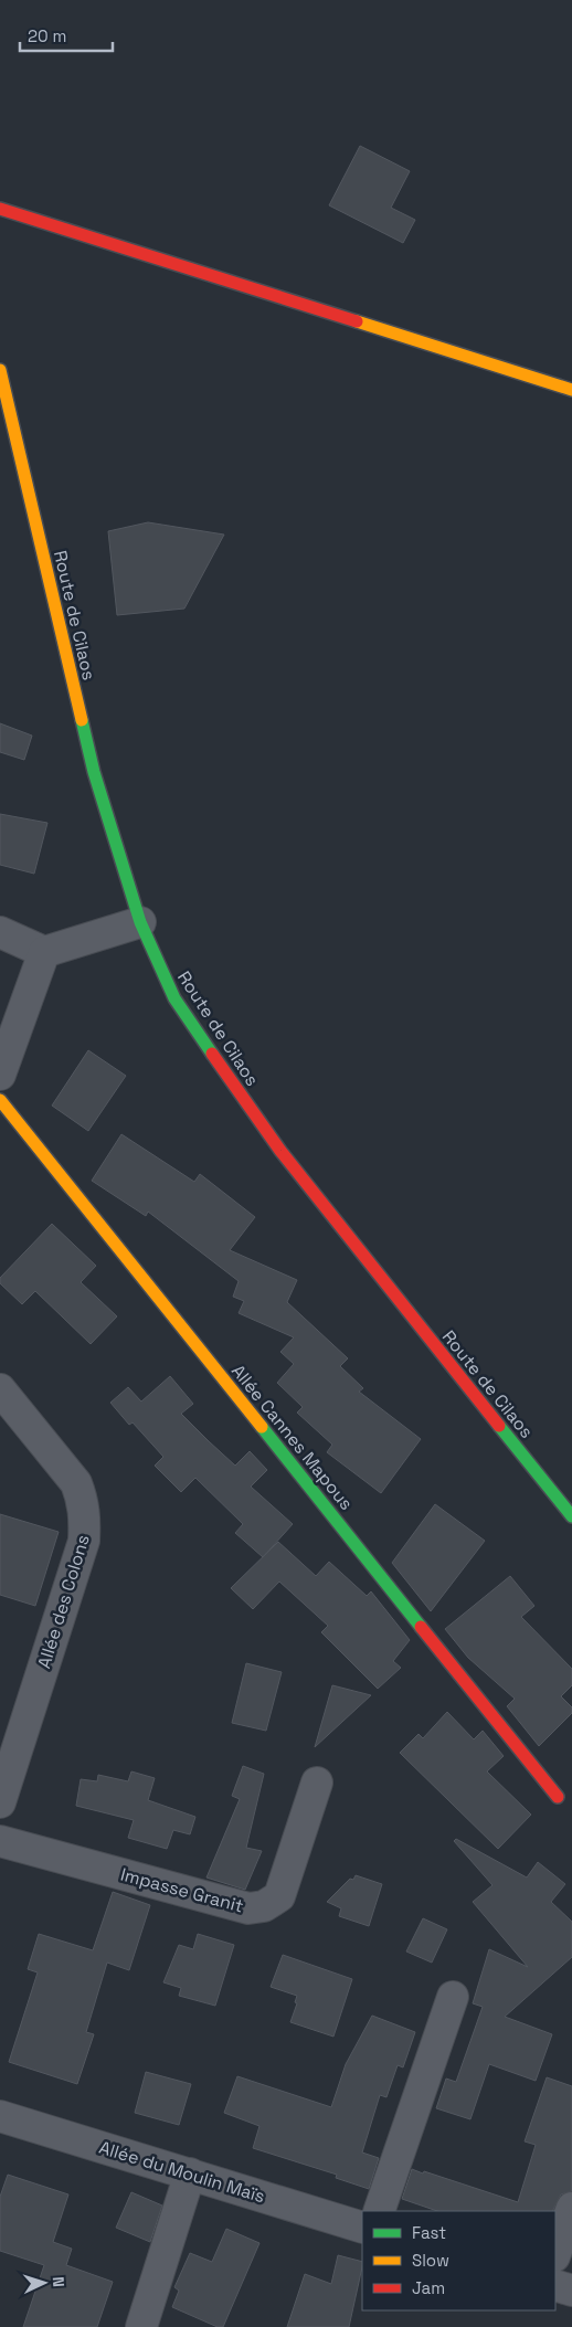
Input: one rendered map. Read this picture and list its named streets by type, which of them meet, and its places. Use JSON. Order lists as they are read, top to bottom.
{
  "streets": {
    "street": [
      "Route de Cilaos",
      "Allée Cannes Mapous",
      "Allée des Colons",
      "Impasse Granit",
      "Allée du Moulin Maïs"
    ]
  },
  "legend": ["Fast", "Slow", "Jam"],
  "scale_bar": "20 m",
  "north": "right"
}
